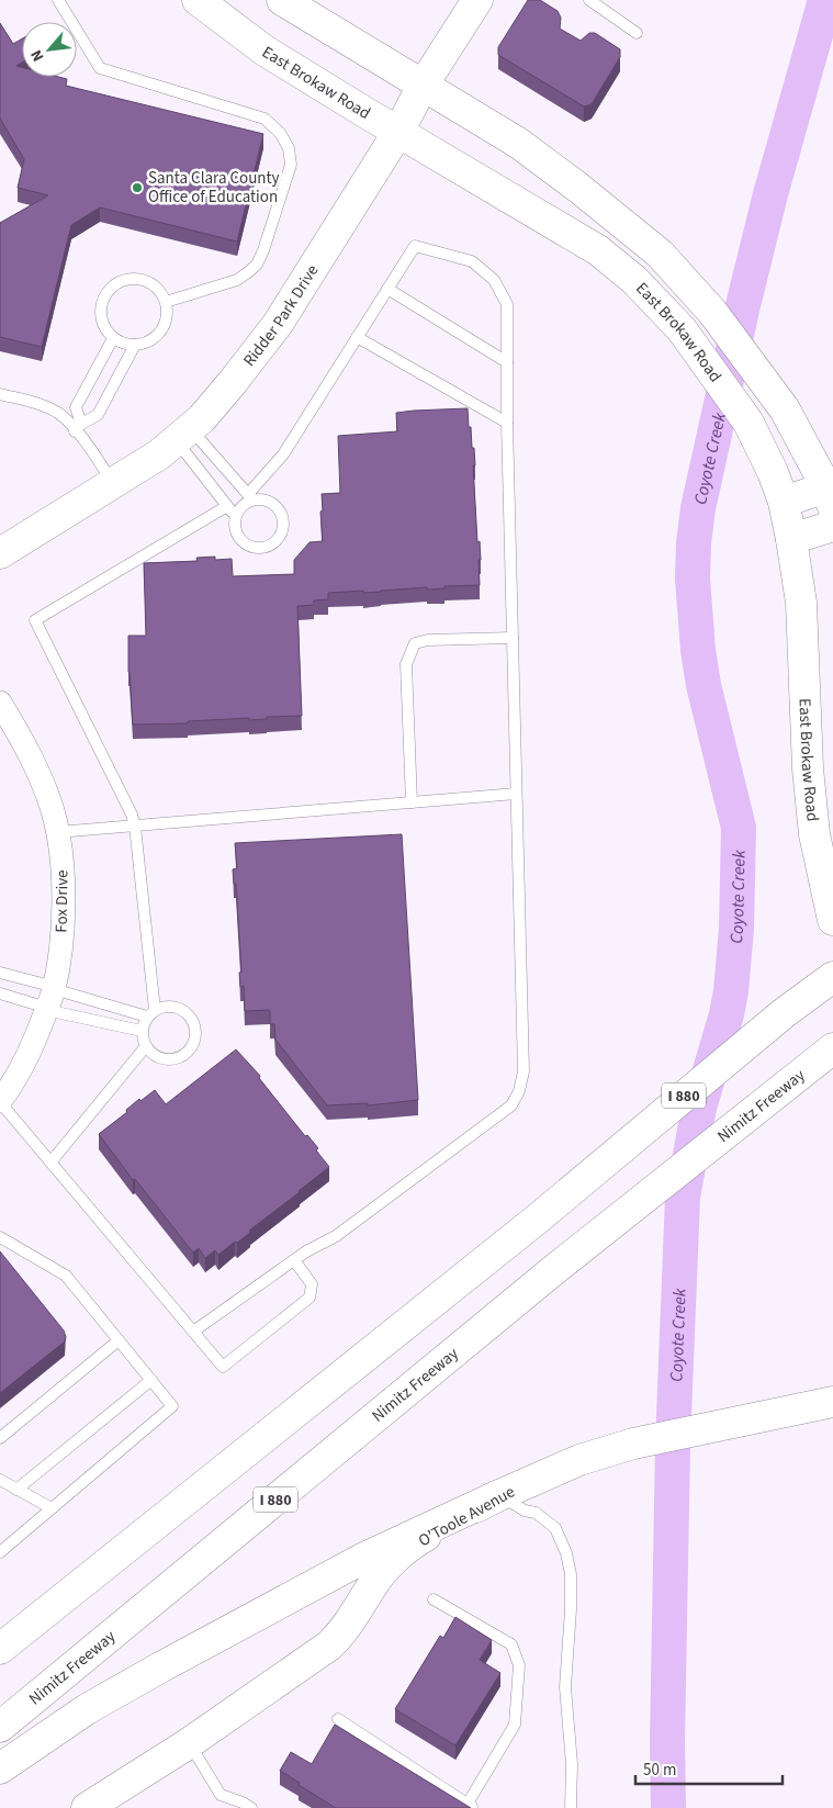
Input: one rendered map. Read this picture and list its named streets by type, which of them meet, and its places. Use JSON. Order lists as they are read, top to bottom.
{
  "streets": {
    "main road": [
      "East Brokaw Road",
      "Ridder Park Drive",
      "I 880",
      "Nimitz Freeway",
      "O’Toole Avenue"
    ],
    "street": ["Fox Drive"]
  },
  "crossings": [
    ["East Brokaw Road", "Ridder Park Drive"]
  ],
  "water": ["Coyote Creek"],
  "places": ["Santa Clara County Office of Education"],
  "scale_bar": "50 m",
  "north": "bottom left"
}
